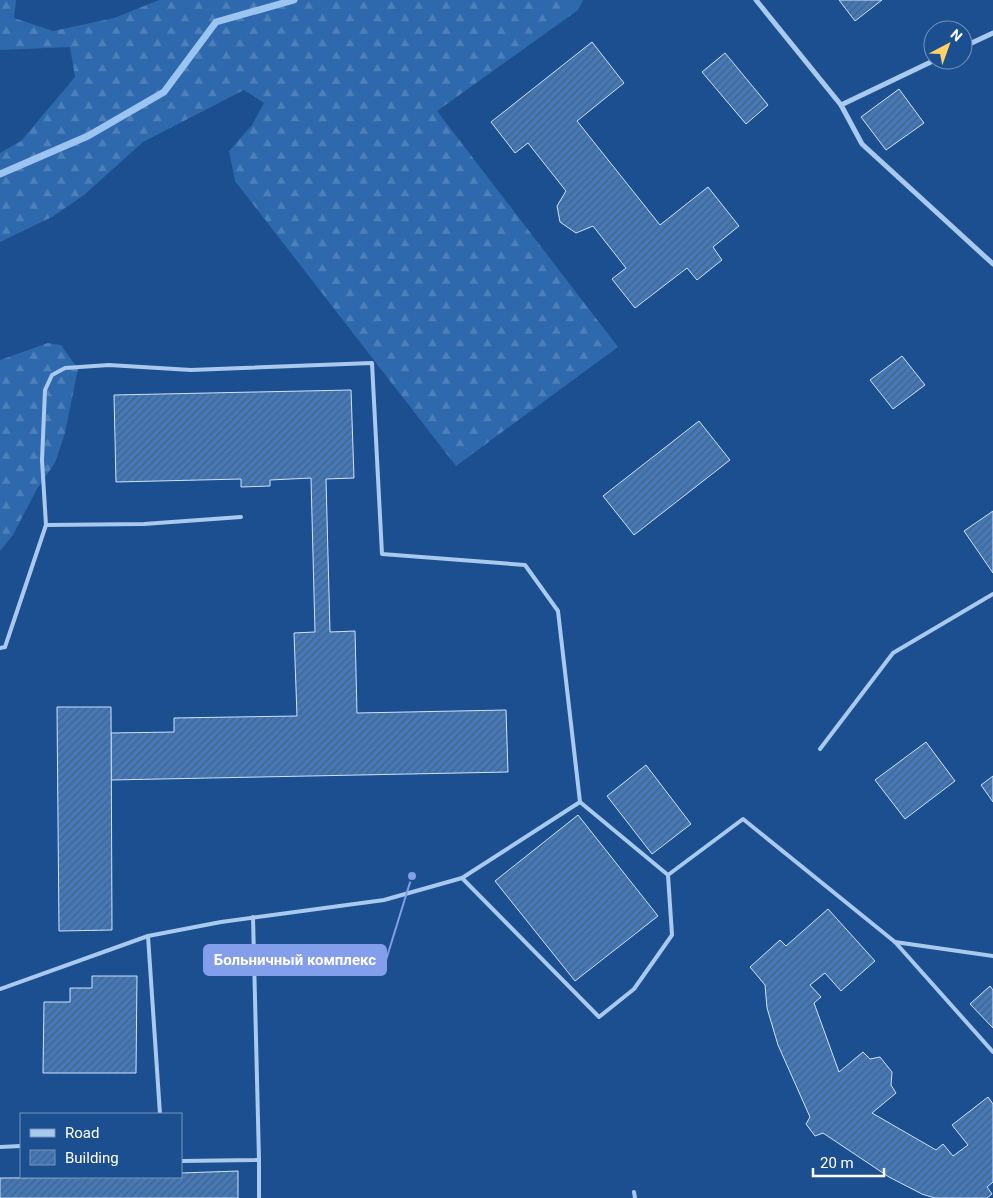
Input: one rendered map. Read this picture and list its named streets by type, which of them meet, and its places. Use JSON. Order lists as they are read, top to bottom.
{
  "places": ["Больничный комплекс"],
  "legend": ["Road", "Building"],
  "scale_bar": "20 m",
  "north": "top right"
}
